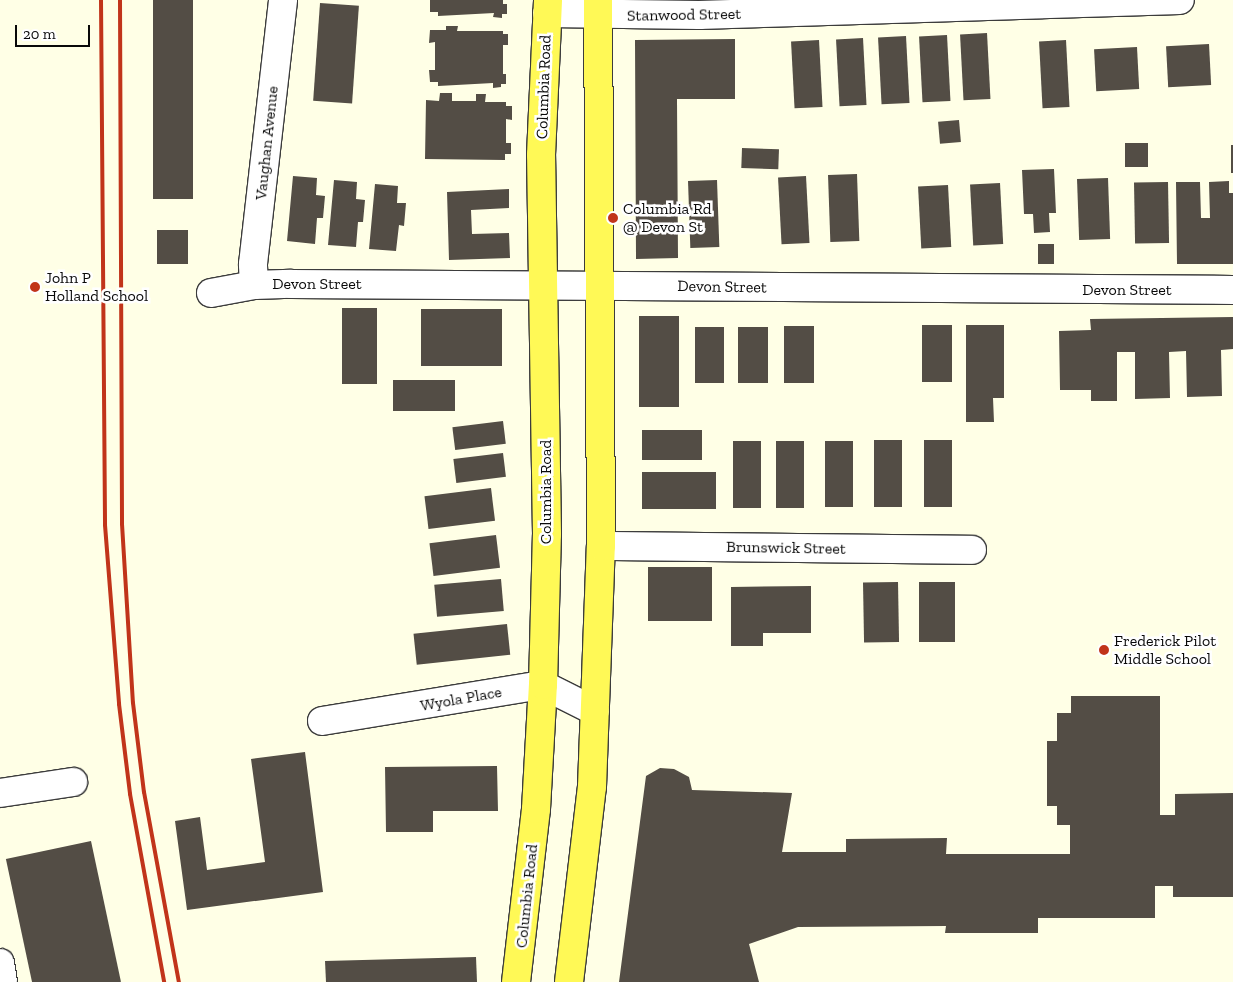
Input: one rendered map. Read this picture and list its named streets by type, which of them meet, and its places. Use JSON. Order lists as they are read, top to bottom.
{
  "streets": {
    "main road": ["Columbia Road"],
    "street": [
      "Stanwood Street",
      "Vaughan Avenue",
      "Devon Street",
      "Brunswick Street",
      "Wyola Place"
    ]
  },
  "crossings": [
    ["Stanwood Street", "Columbia Road"],
    ["Columbia Road", "Devon Street"],
    ["Columbia Road", "Wyola Place"],
    ["Vaughan Avenue", "Devon Street"]
  ],
  "places": ["Columbia Rd @ Devon St", "John P Holland School", "Frederick Pilot Middle School"],
  "scale_bar": "20 m"
}
